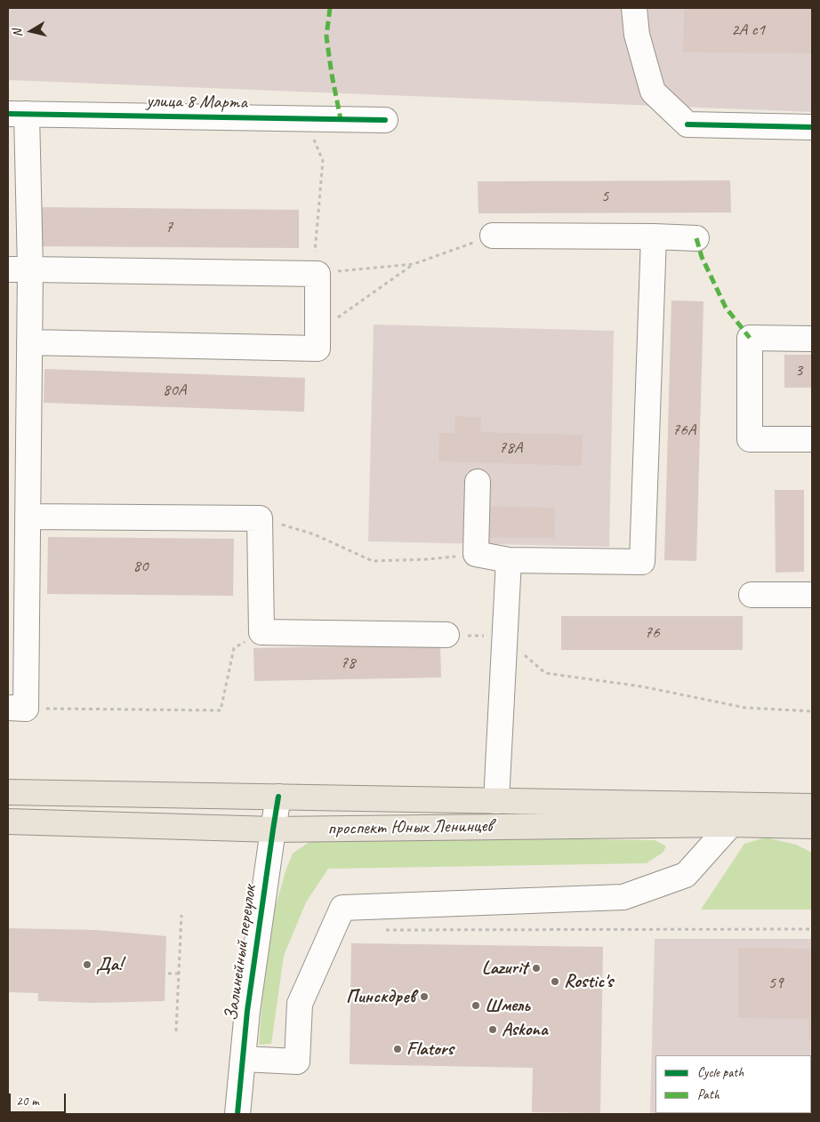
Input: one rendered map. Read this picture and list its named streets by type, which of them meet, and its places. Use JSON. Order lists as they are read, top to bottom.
{
  "streets": {
    "main road": ["проспект Юных Ленинцев"],
    "street": ["улица 8 Марта", "Залинейный переулок"]
  },
  "crossings": [
    ["проспект Юных Ленинцев", "Залинейный переулок"]
  ],
  "places": [
    "Да!",
    "Lazurit",
    "Rostic's",
    "Пинскдрев",
    "Шмель",
    "Askona",
    "Flators"
  ],
  "house_numbers": [
    "2А с1",
    "5",
    "7",
    "3",
    "80А",
    "76А",
    "78А",
    "80",
    "76",
    "78",
    "59"
  ],
  "legend": ["Cycle path", "Path"],
  "scale_bar": "20 m",
  "north": "left"
}
